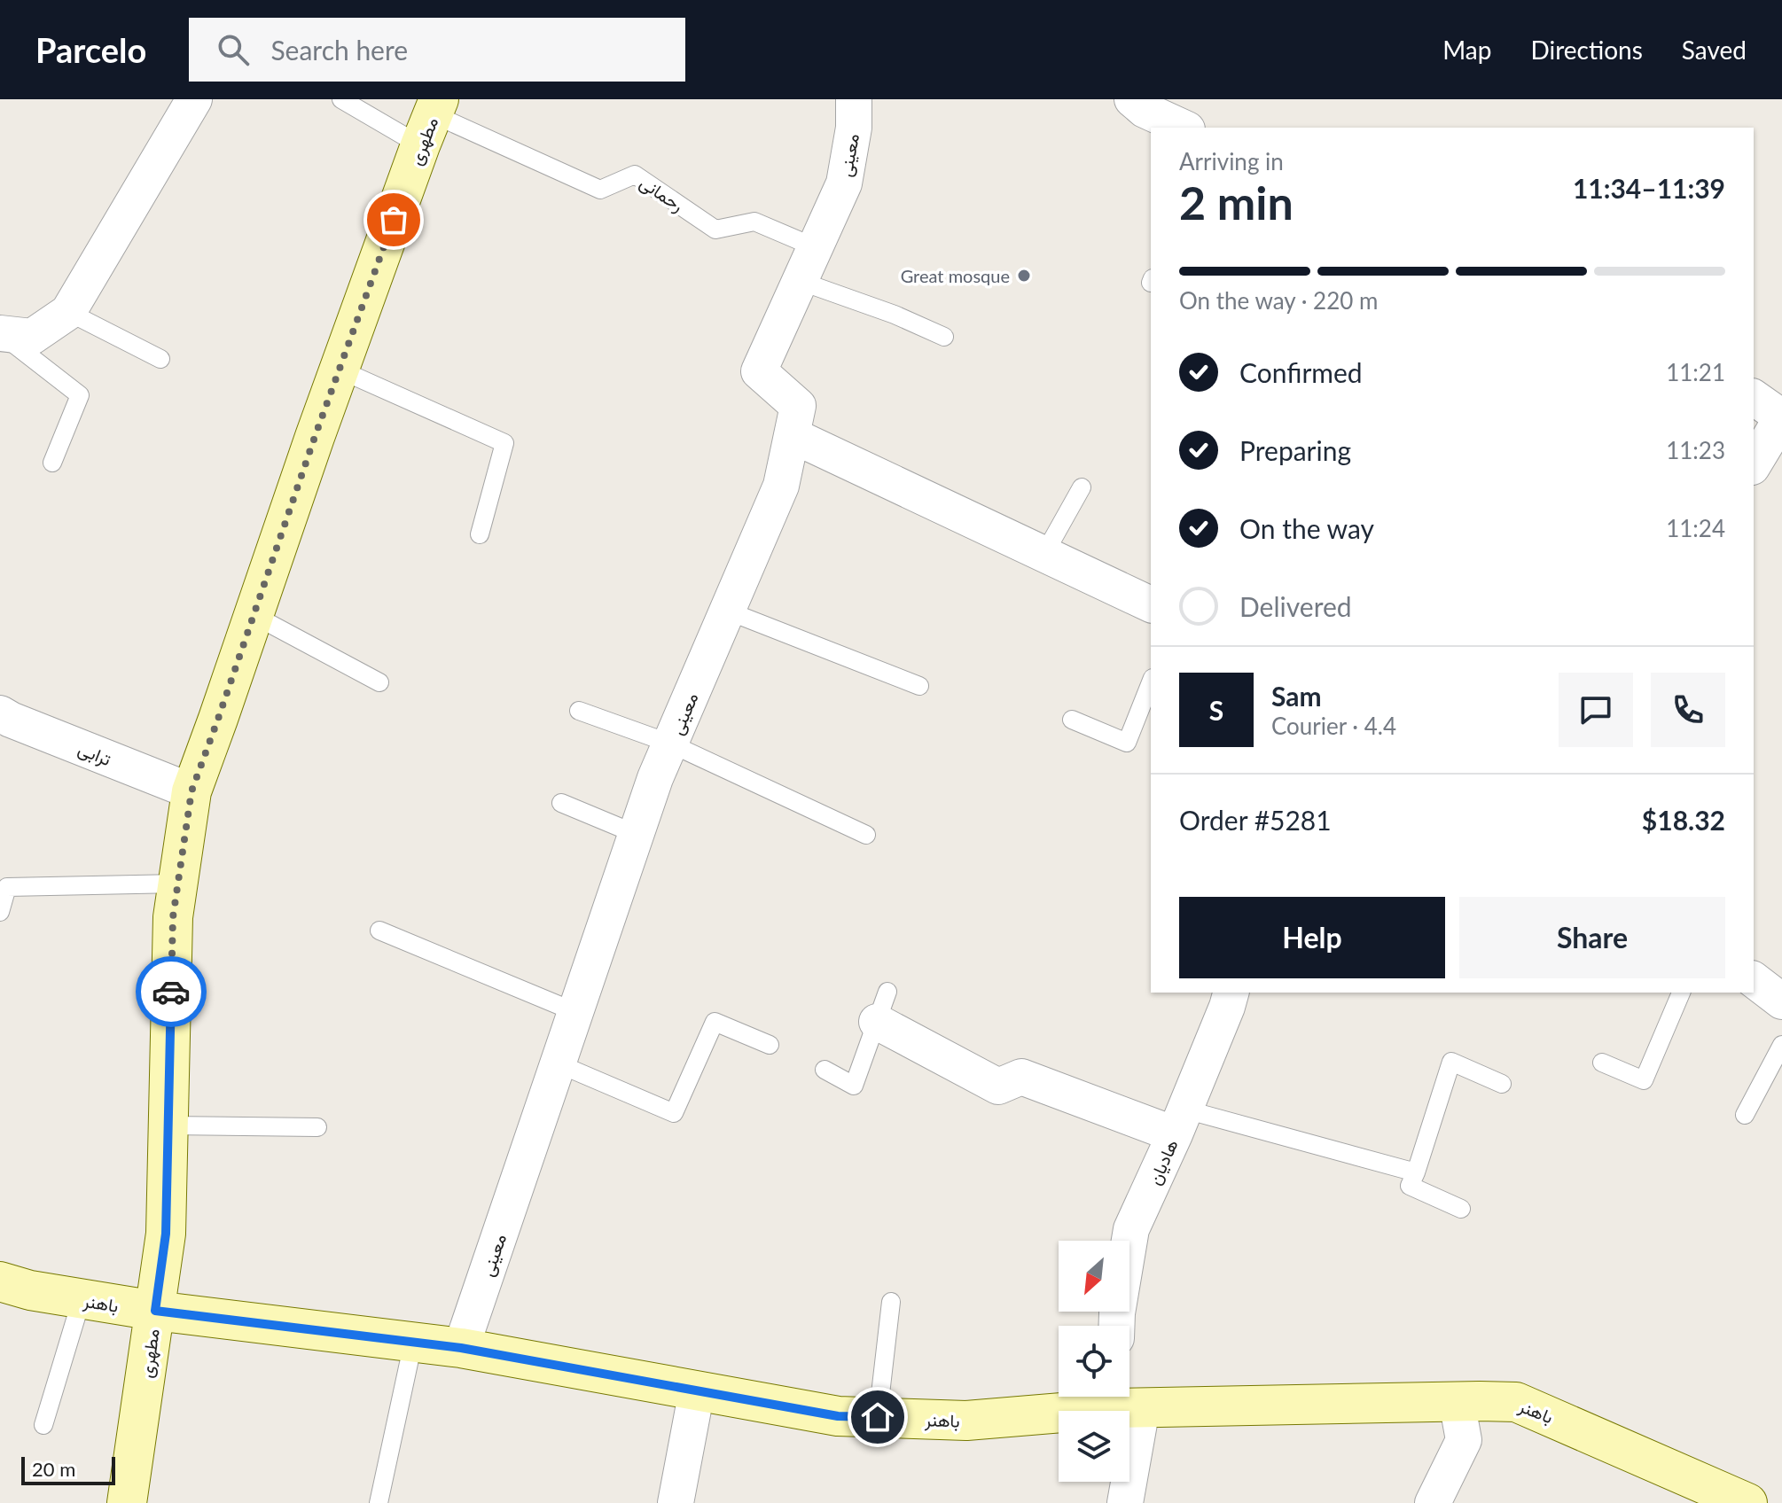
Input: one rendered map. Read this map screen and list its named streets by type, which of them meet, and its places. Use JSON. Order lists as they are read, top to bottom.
{
  "streets": {
    "street": [
      "مطهری",
      "معینی",
      "ترابی",
      "هادیان",
      "باهنر"
    ],
    "lane": ["رحمانی"]
  },
  "crossings": [
    ["مطهری", "رحمانی"],
    ["مطهری", "ترابی"],
    ["مطهری", "باهنر"],
    ["معینی", "رحمانی"],
    ["معینی", "باهنر"]
  ],
  "places": ["Great mosque"],
  "scale_bar": "20 m",
  "north": "bottom left",
  "page": {
    "header": "Parcelo",
    "search": "Search here",
    "nav": ["Map", "Directions", "Saved"],
    "heading": ["2 min", "Arriving in", "11:34–11:39"],
    "panel": [
      "Sam",
      "Courier · 4.4",
      "Order #5281",
      "$18.32"
    ],
    "bar": "On the way · 220 m",
    "list": [
      ["Confirmed", "11:21"],
      ["Preparing", "11:23"],
      ["On the way", "11:24"],
      "Delivered"
    ],
    "round": "S",
    "buttons": ["Help", "Share"],
    "scale": "20 m"
  }
}
